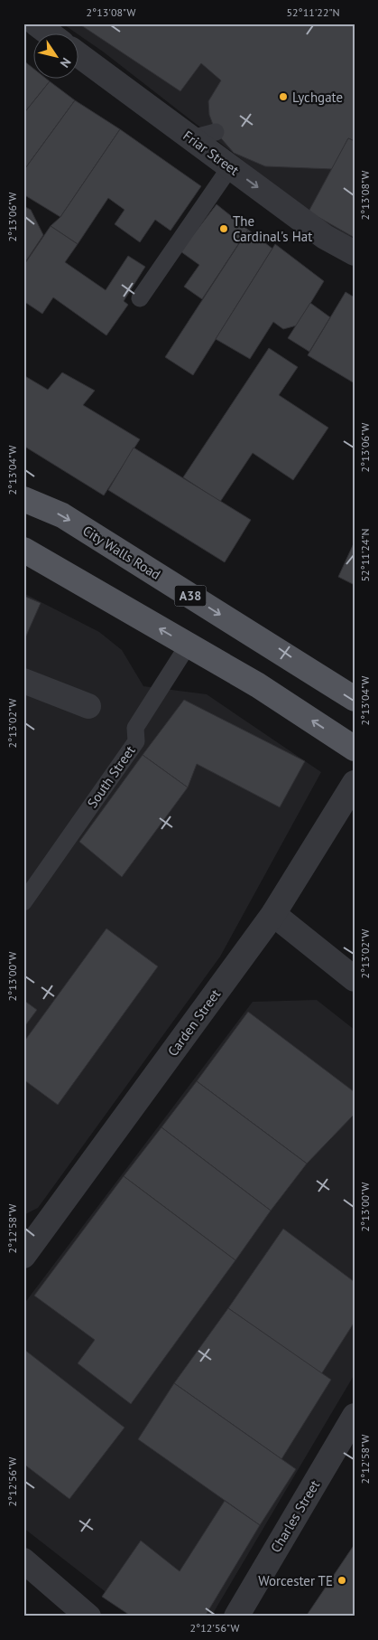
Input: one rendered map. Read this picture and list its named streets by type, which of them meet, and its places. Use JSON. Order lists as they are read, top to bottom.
{
  "streets": {
    "main road": ["City Walls Road", "A38"],
    "street": ["Friar Street", "Carden Street", "Charles Street"],
    "lane": ["South Street"]
  },
  "one_way": ["Friar Street"],
  "places": ["Lychgate", "The Cardinal's Hat", "Worcester TE"],
  "north": "bottom right",
  "coordinates": [
    "2°13'08\"W",
    "52°11'22\"N",
    "2°13'06\"W",
    "2°13'04\"W",
    "52°11'24\"N",
    "2°13'02\"W",
    "2°13'00\"W",
    "2°12'58\"W",
    "2°12'56\"W"
  ]
}
